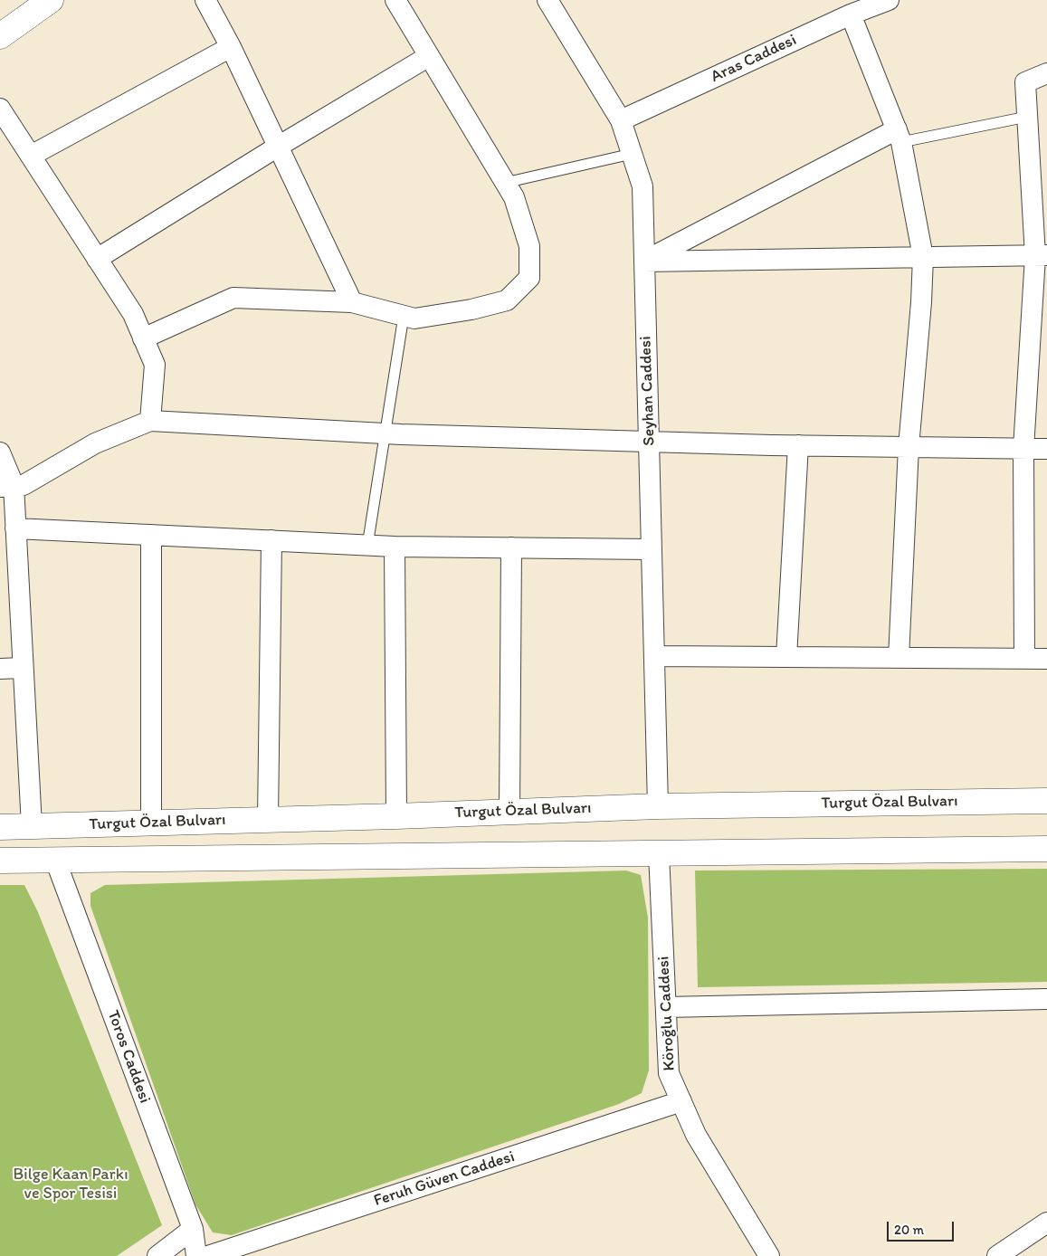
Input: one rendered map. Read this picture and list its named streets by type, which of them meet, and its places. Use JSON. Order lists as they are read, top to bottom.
{
  "streets": {
    "street": [
      "Aras Caddesi",
      "Seyhan Caddesi",
      "Turgut Özal Bulvarı",
      "Köroğlu Caddesi",
      "Toros Caddesi",
      "Feruh Güven Caddesi"
    ]
  },
  "crossings": [
    ["Aras Caddesi", "Seyhan Caddesi"],
    ["Seyhan Caddesi", "Turgut Özal Bulvarı"],
    ["Köroğlu Caddesi", "Feruh Güven Caddesi"]
  ],
  "parks": ["Bilge Kaan Parkı ve Spor Tesisi"],
  "scale_bar": "20 m"
}
